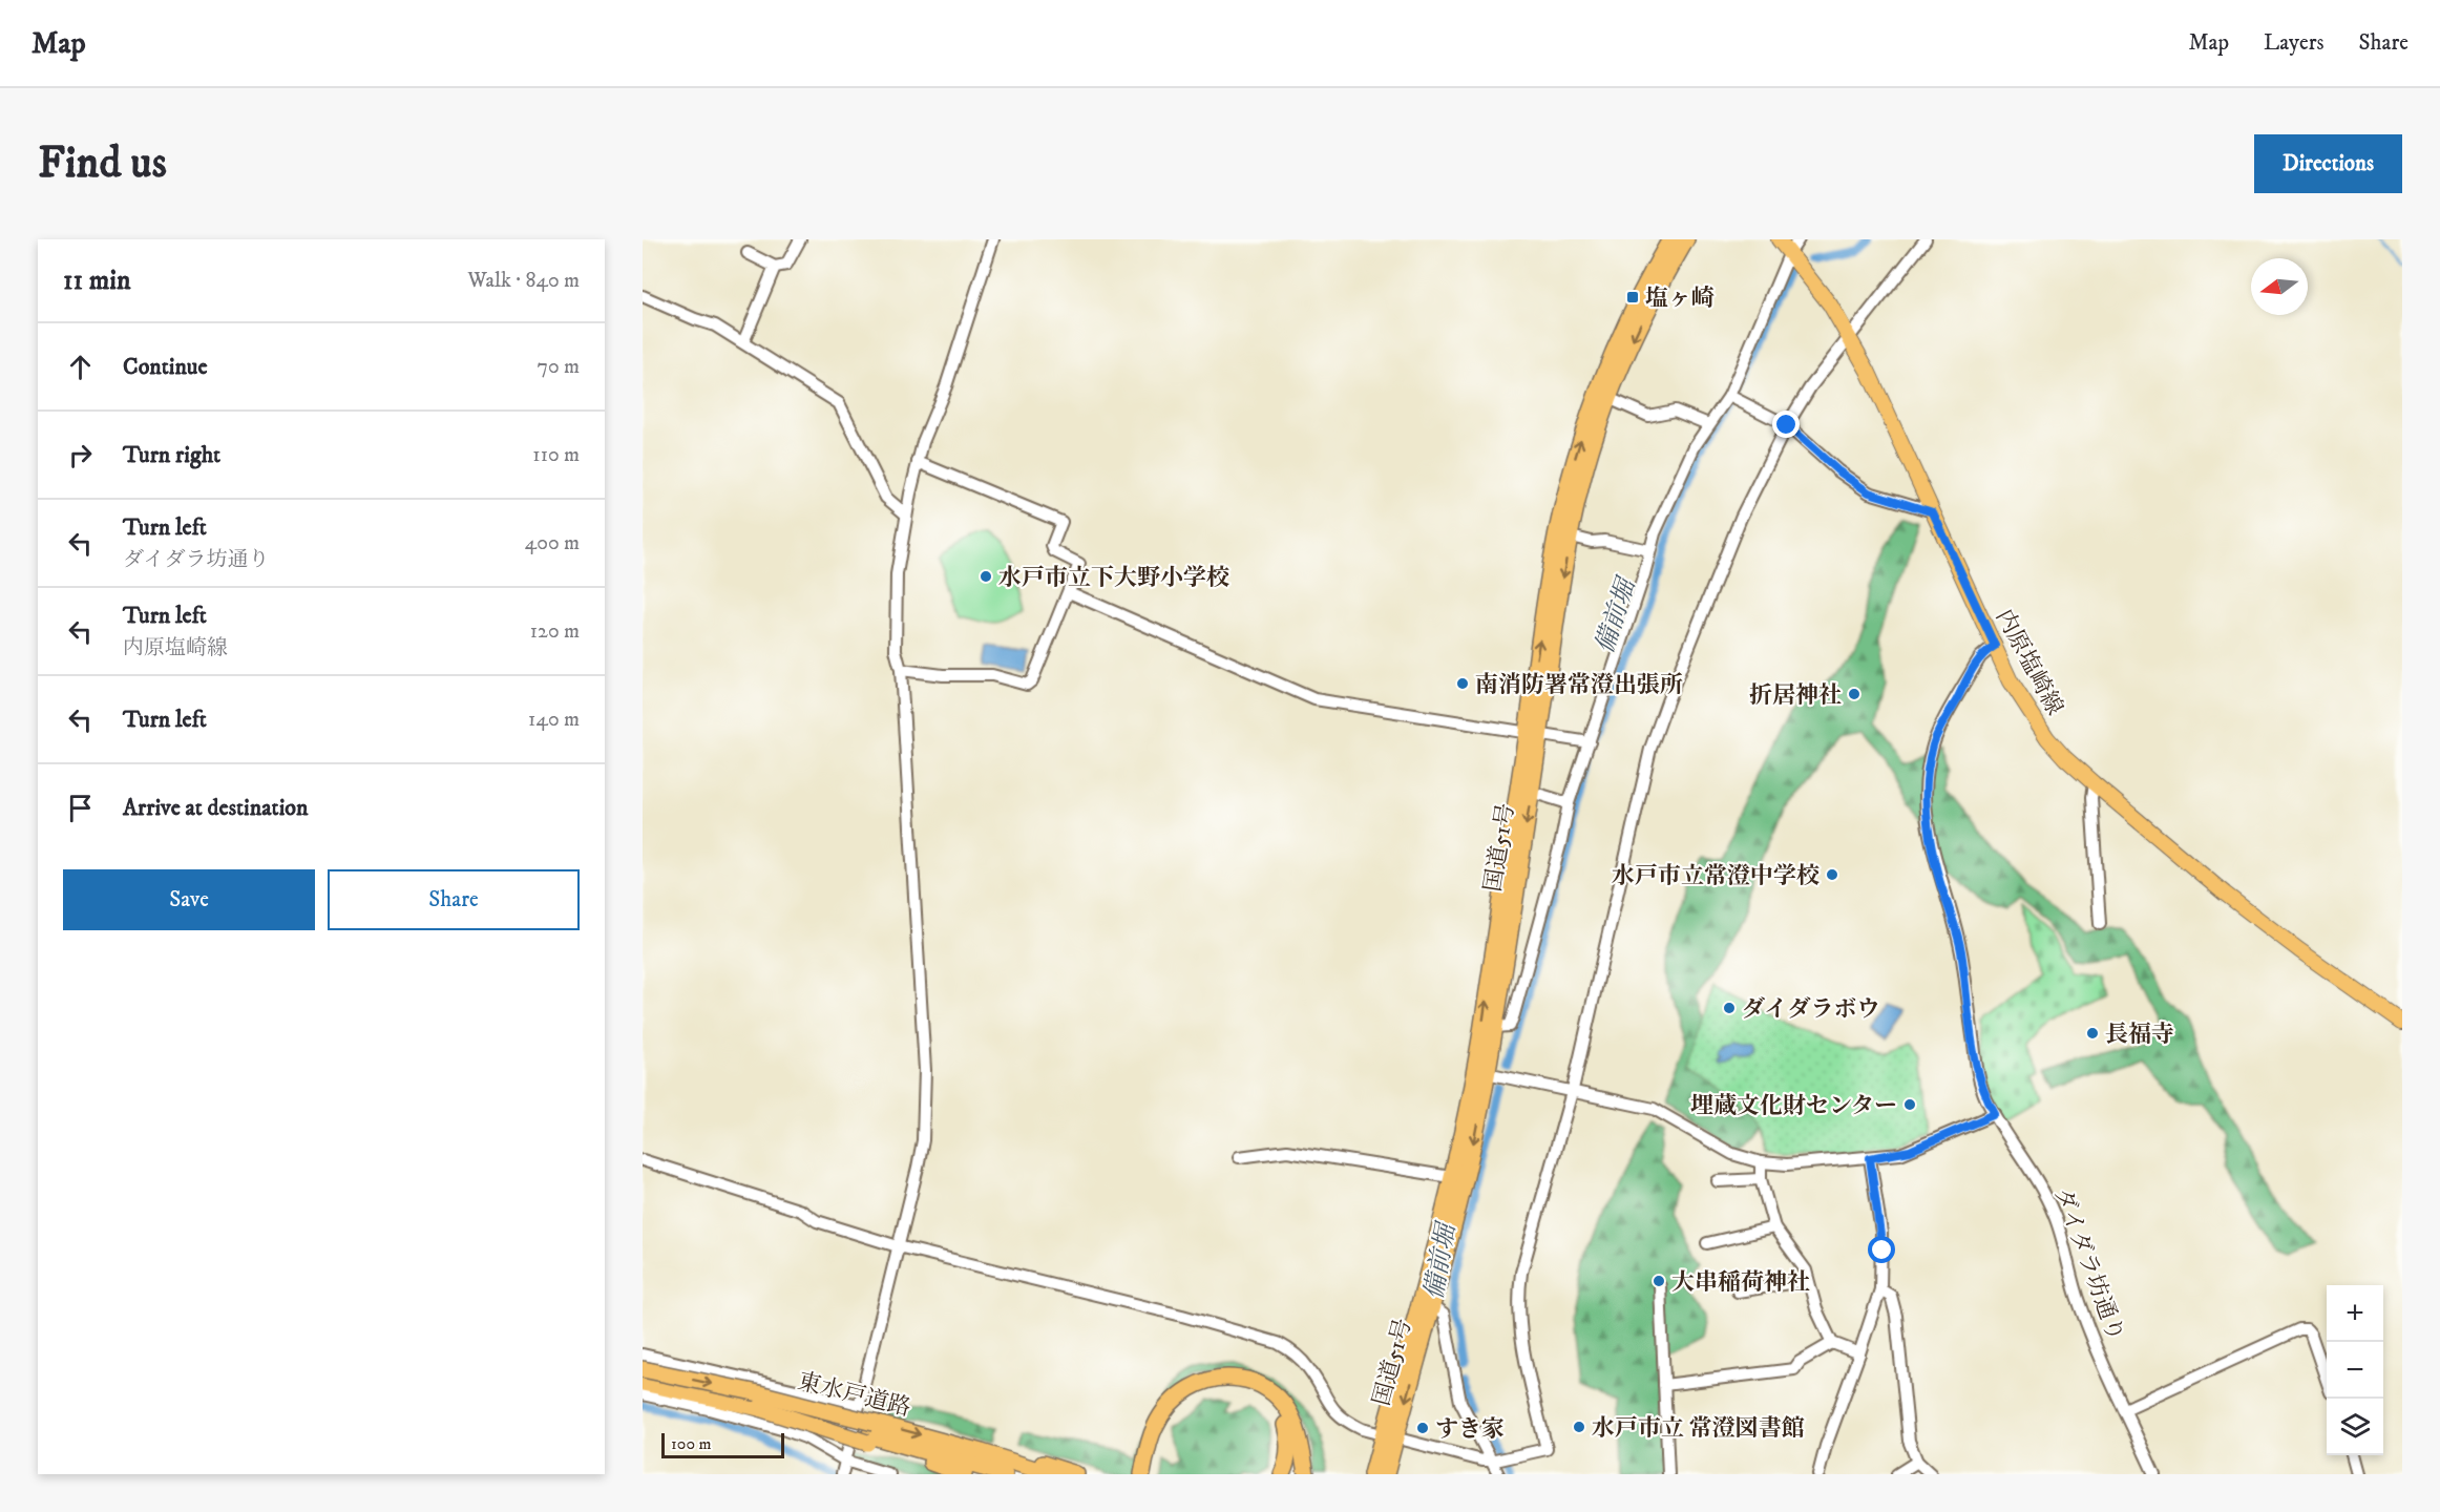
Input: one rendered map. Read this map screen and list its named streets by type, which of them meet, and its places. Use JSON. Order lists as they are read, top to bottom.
{
  "streets": {
    "highway": ["国道51号", "東水戸道路"],
    "main road": ["内原塩崎線"],
    "street": ["ダイダラ坊通り"]
  },
  "crossings": [
    ["内原塩崎線", "ダイダラ坊通り"]
  ],
  "water": ["備前堀"],
  "places": {
    "transit": ["塩ヶ崎"],
    "other": [
      "水戸市立下大野小学校",
      "南消防署常澄出張所",
      "折居神社",
      "水戸市立常澄中学校",
      "ダイダラボウ",
      "長福寺",
      "埋蔵文化財センター",
      "大串稲荷神社",
      "水戸市立 常澄図書館",
      "すき家"
    ]
  },
  "scale_bar": "100 m",
  "north": "left",
  "page": {
    "header": "Map",
    "nav": ["Map", "Layers", "Share"],
    "buttons": [
      "Directions",
      ["Save", "Share"]
    ],
    "title": "Find us",
    "heading": ["11 min", "Walk · 840 m"],
    "list": [
      ["Continue", "70 m"],
      ["Turn right", "110 m"],
      ["Turn left", "ダイダラ坊通り", "400 m"],
      ["Turn left", "内原塩崎線", "120 m"],
      ["Turn left", "140 m"],
      "Arrive at destination"
    ],
    "map_buttons": ["+", "−"],
    "scale": "100 m"
  }
}
